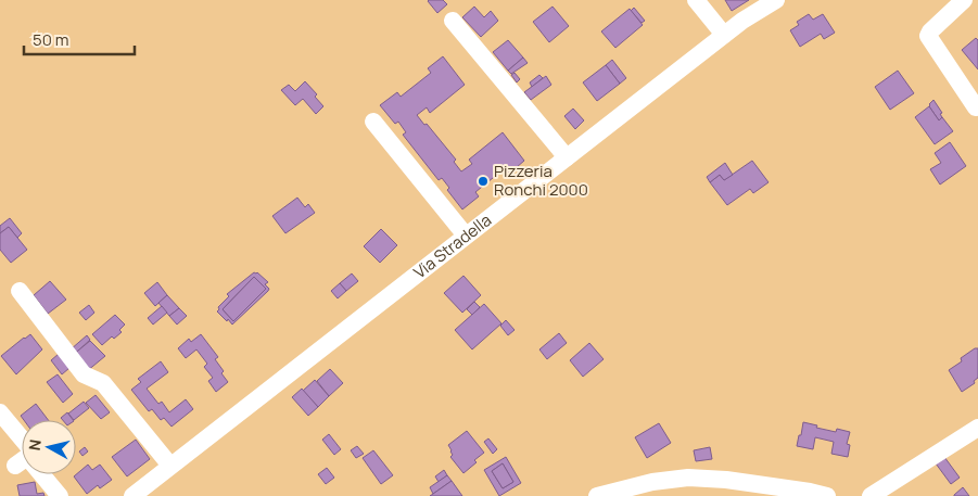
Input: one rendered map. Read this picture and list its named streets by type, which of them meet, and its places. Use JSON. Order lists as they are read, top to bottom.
{
  "streets": {
    "street": ["Via Stradella"]
  },
  "places": ["Pizzeria Ronchi 2000"],
  "scale_bar": "50 m",
  "north": "left"
}
